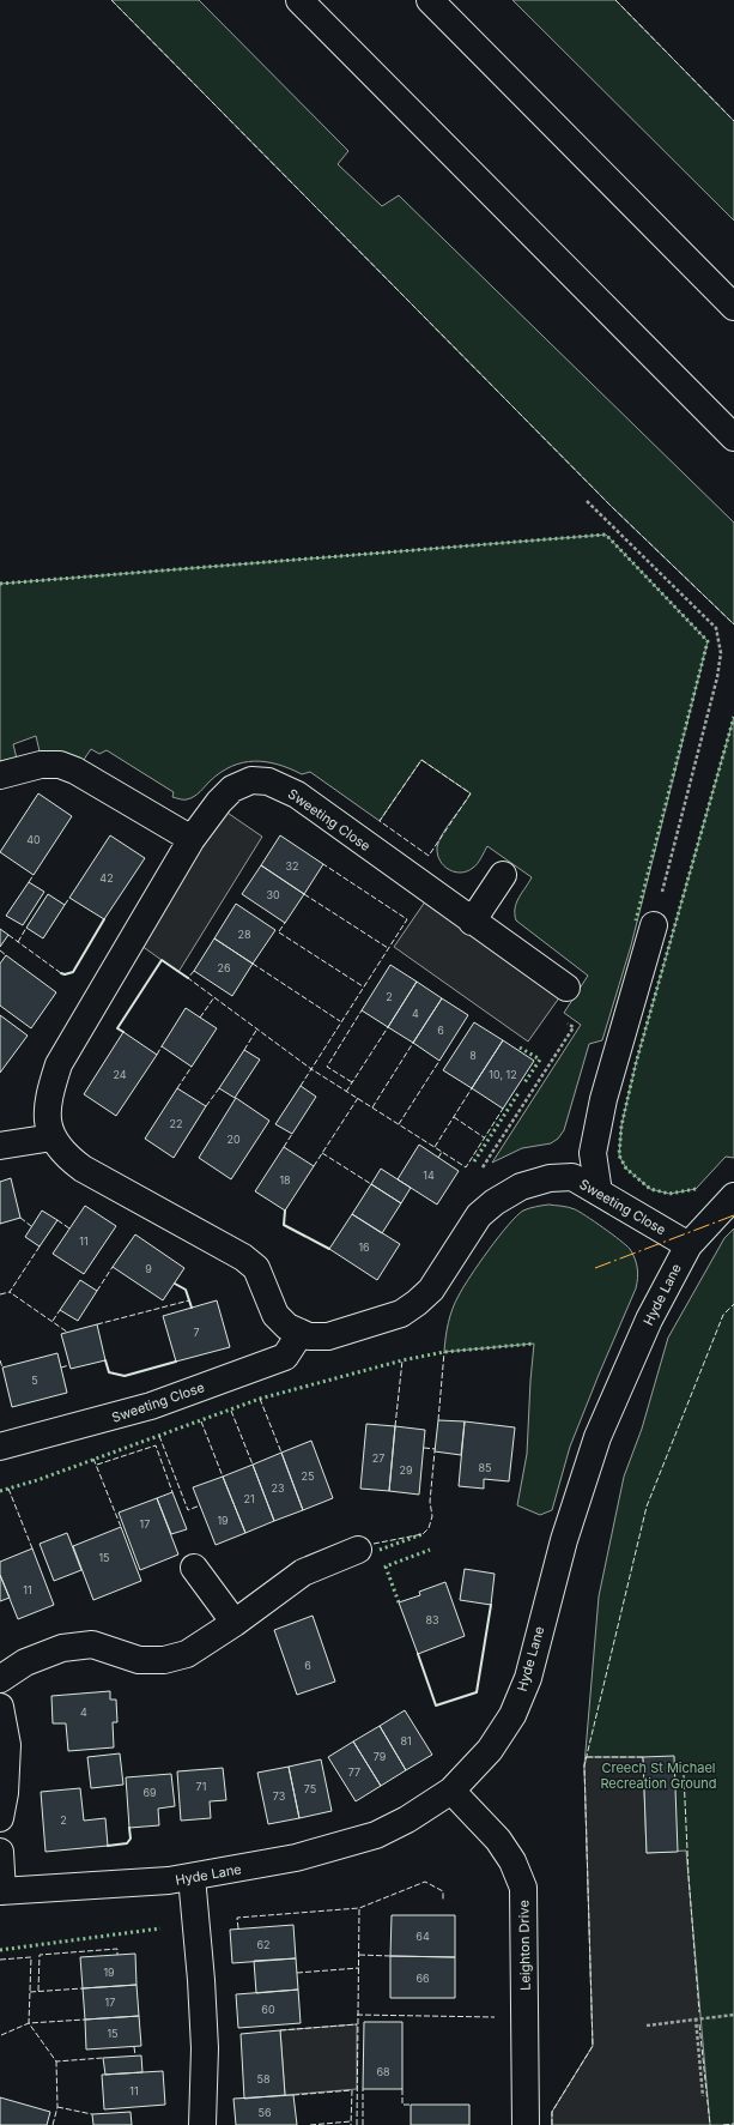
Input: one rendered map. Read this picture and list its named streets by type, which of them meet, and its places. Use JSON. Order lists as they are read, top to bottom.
{
  "streets": {
    "main road": ["Sweeting Close", "Hyde Lane", "Leighton Drive"]
  },
  "crossings": [
    ["Sweeting Close", "Hyde Lane"],
    ["Hyde Lane", "Leighton Drive"]
  ],
  "parks": ["Creech St Michael Recreation Ground"],
  "house_numbers": [
    "40",
    "32",
    "42",
    "30",
    "28",
    "26",
    "2",
    "4",
    "6",
    "8",
    "24",
    "10, 12",
    "22",
    "20",
    "14",
    "18",
    "11",
    "16",
    "9",
    "7",
    "5",
    "27",
    "85",
    "29",
    "25",
    "23",
    "21",
    "19",
    "17",
    "15",
    "11",
    "83",
    "6",
    "4",
    "81",
    "79",
    "77",
    "71",
    "75",
    "69",
    "73",
    "2",
    "64",
    "62",
    "19",
    "66",
    "17",
    "60",
    "15",
    "68",
    "58",
    "11",
    "56"
  ]
}
